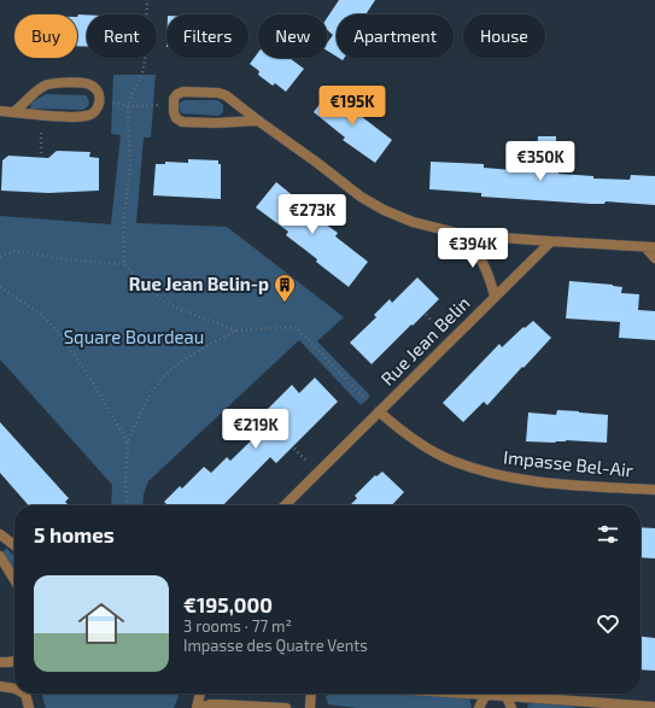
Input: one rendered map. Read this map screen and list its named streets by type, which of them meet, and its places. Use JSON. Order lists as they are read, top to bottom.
{
  "streets": {
    "street": ["Rue Jean Belin", "Impasse Bel-Air"]
  },
  "crossings": [
    ["Rue Jean Belin", "Impasse Bel-Air"]
  ],
  "parks": ["Square Bourdeau"],
  "places": {
    "building": ["Rue Jean Belin-p"]
  },
  "page": {
    "chip": [
      "Buy",
      "Rent",
      "Filters",
      "New",
      "Apartment",
      "House"
    ],
    "price": [
      "€195K",
      "€350K",
      "€273K",
      "€394K",
      "€219K"
    ],
    "heading": "5 homes",
    "list": [
      {
        "name": "€195,000",
        "note": "3 rooms · 77 m² · Impasse des Quatre Vents"
      }
    ]
  }
}
